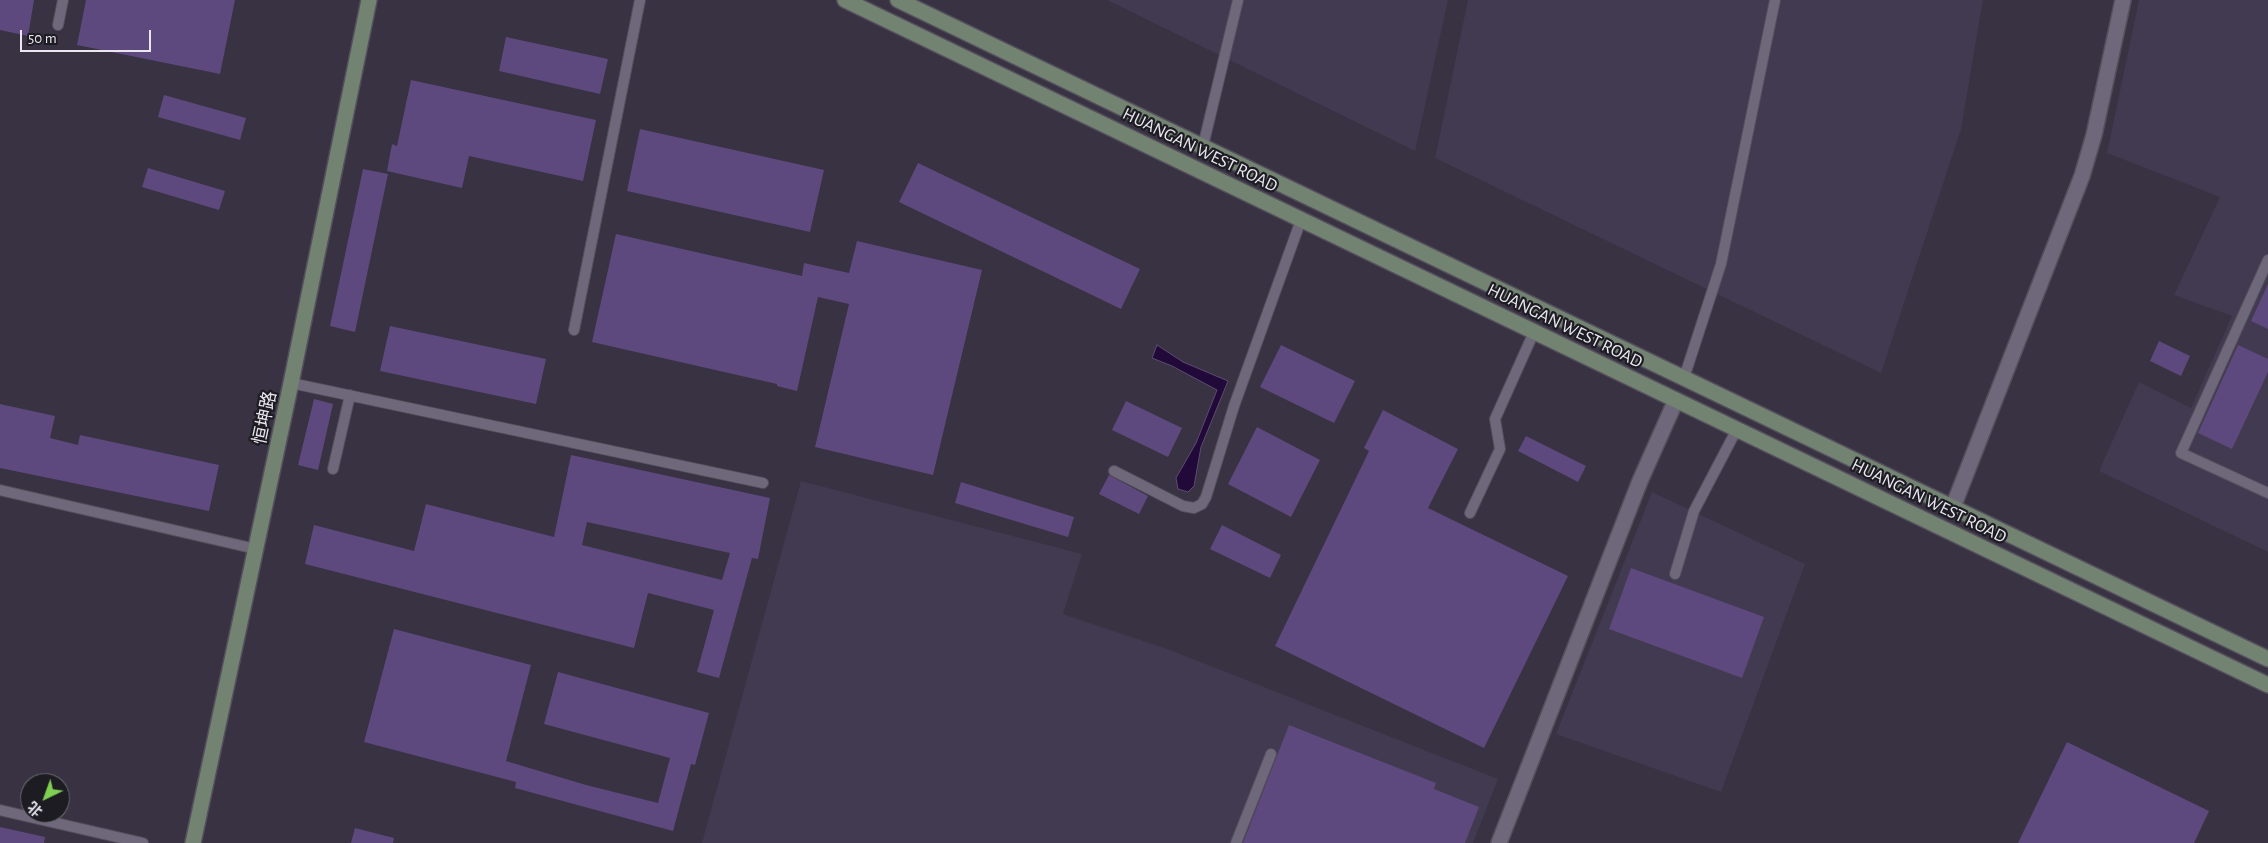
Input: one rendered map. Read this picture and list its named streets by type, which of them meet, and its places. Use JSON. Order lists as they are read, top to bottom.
{
  "streets": {
    "street": ["HUANGAN WEST ROAD", "恒坤路"]
  },
  "scale_bar": "50 m",
  "north": "bottom left"
}
